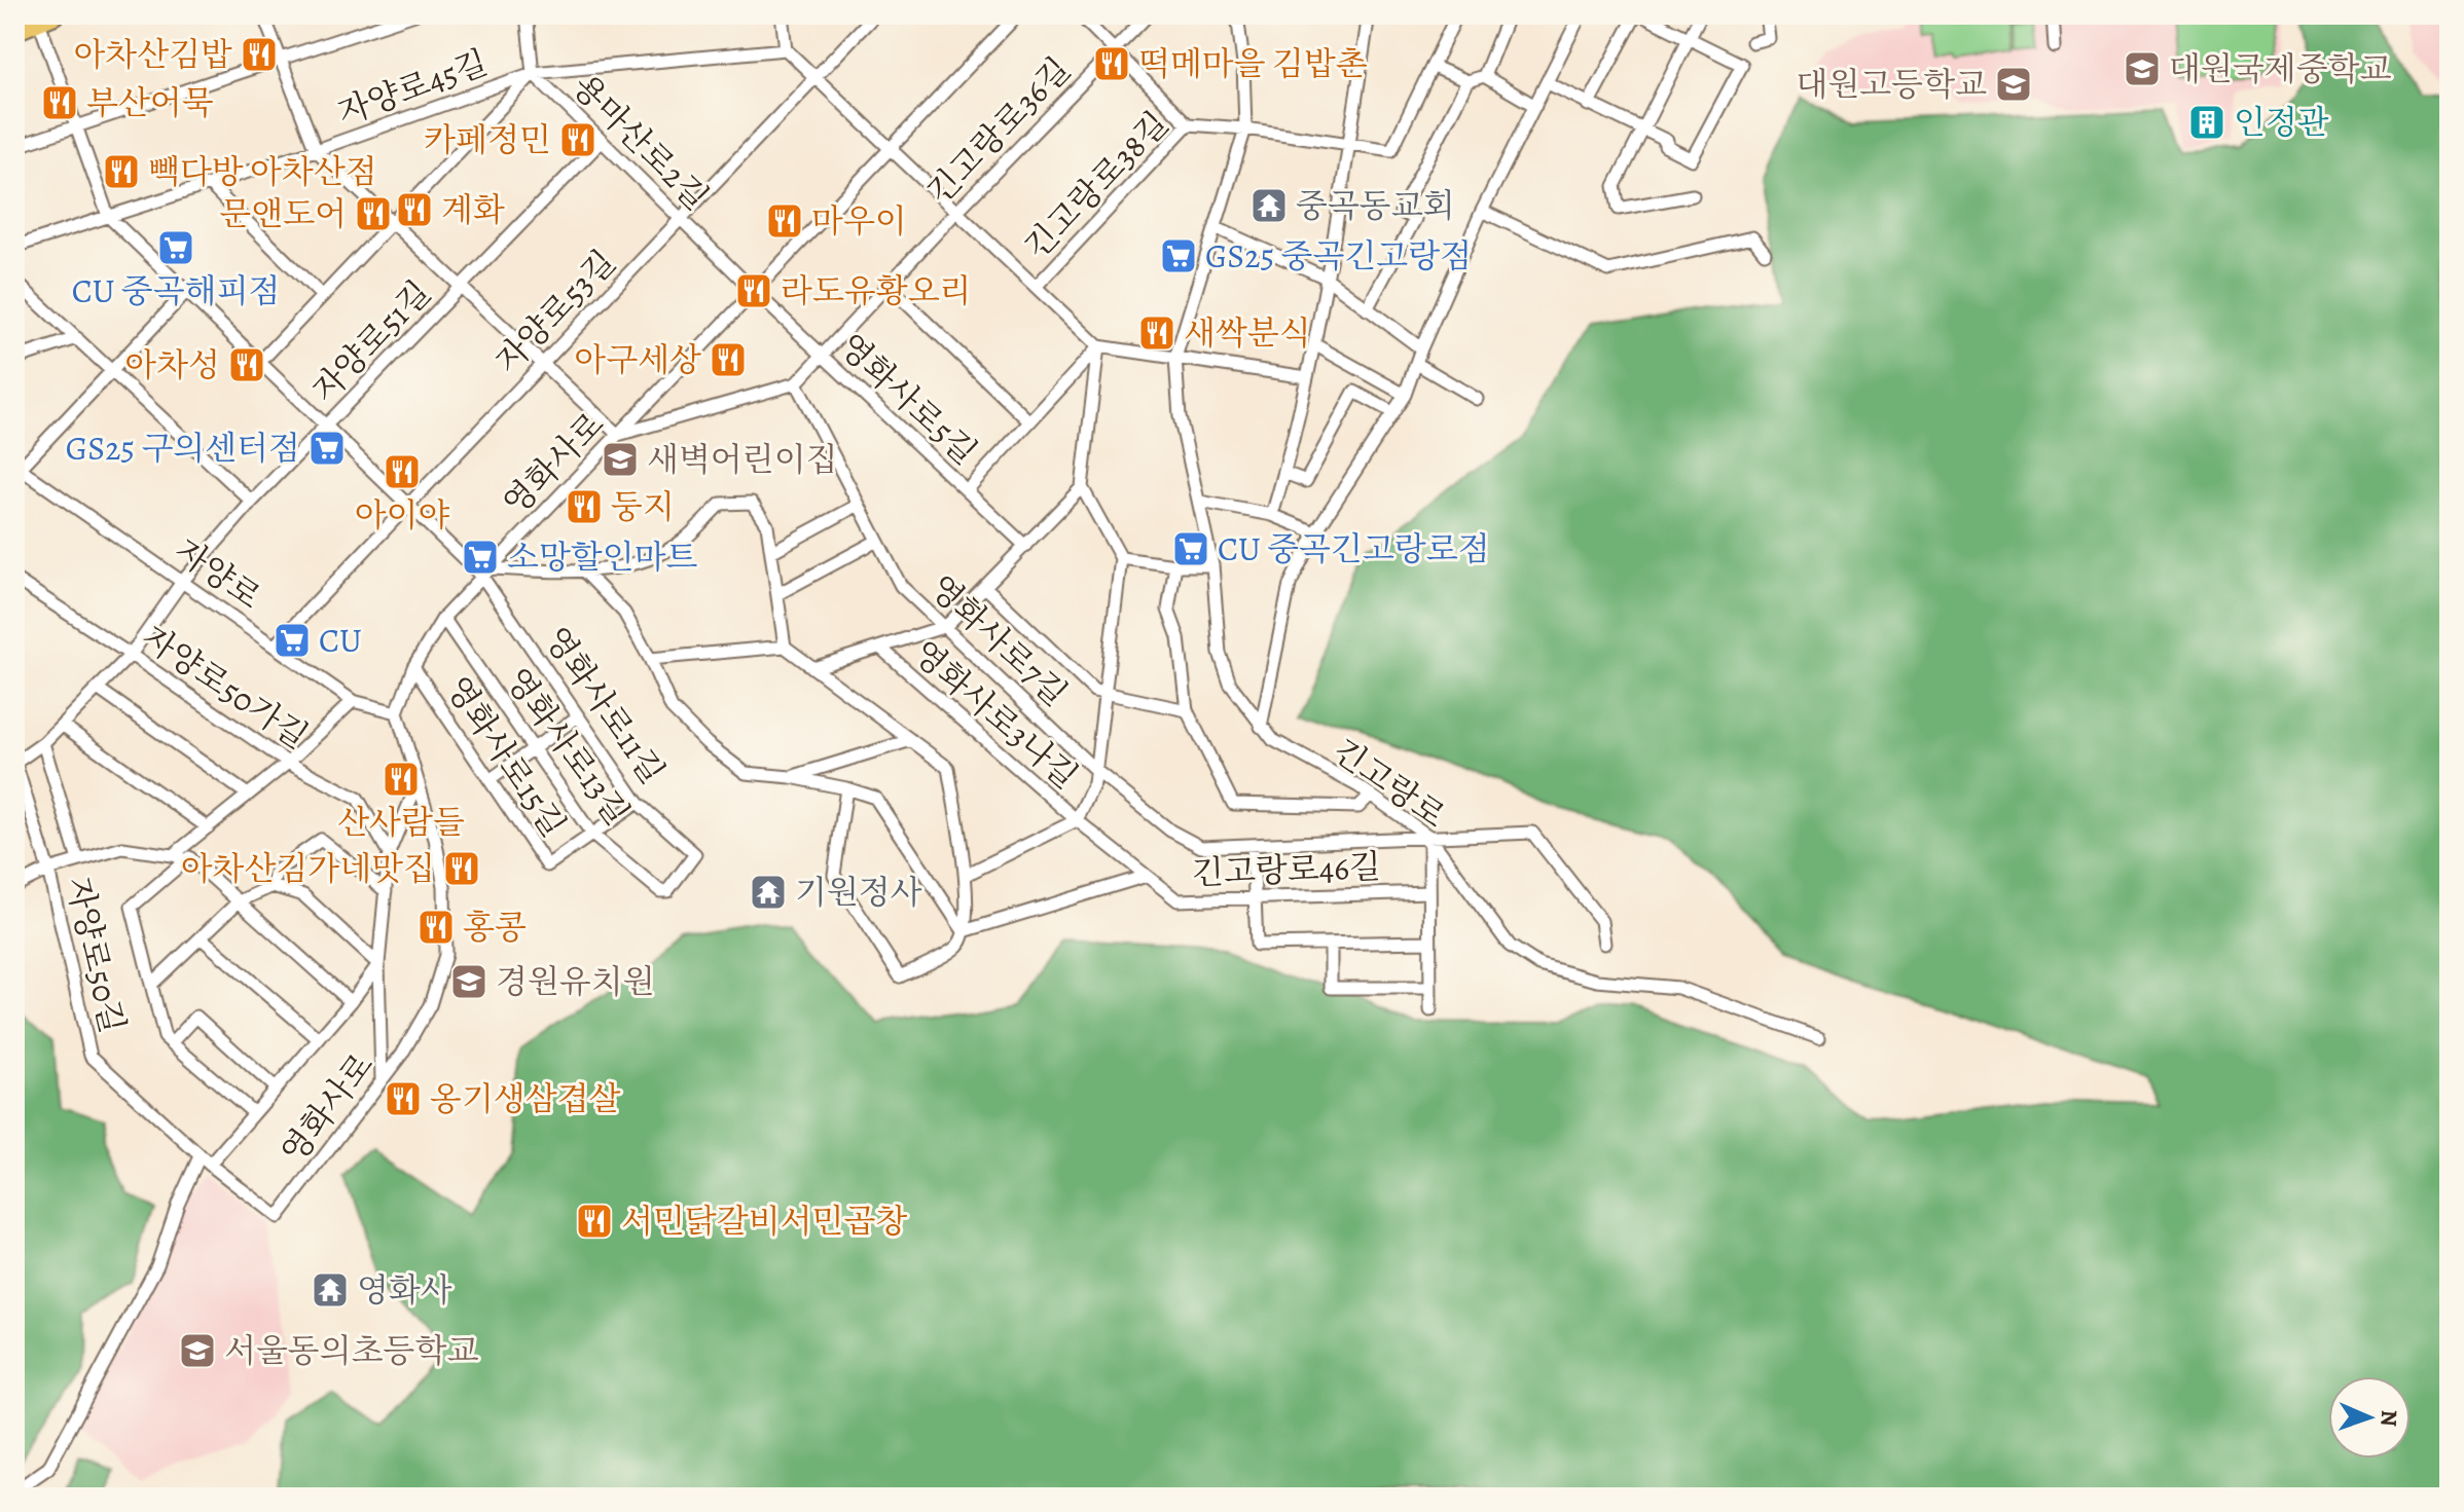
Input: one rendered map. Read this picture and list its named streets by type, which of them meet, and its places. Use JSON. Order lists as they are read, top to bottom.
{
  "streets": {
    "street": [
      "자양로45길",
      "긴고랑로36길",
      "용마산로2길",
      "긴고랑로38길",
      "자양로53길",
      "자양로51길",
      "영화사로5길",
      "영화사로",
      "자양로",
      "영화사로7길",
      "자양로50가길",
      "영화사로11길",
      "영화사로3나길",
      "영화사로13길",
      "영화사로15길",
      "긴고랑로",
      "긴고랑로46길",
      "자양로50길"
    ]
  },
  "crossings": [
    ["자양로45길", "용마산로2길"],
    ["자양로45길", "영화사로11길"],
    ["긴고랑로36길", "영화사로5길"],
    ["긴고랑로36길", "영화사로7길"],
    ["용마산로2길", "자양로53길"],
    ["용마산로2길", "자양로51길"],
    ["용마산로2길", "영화사로5길"],
    ["용마산로2길", "영화사로"],
    ["긴고랑로38길", "긴고랑로"],
    ["자양로53길", "자양로"],
    ["자양로53길", "영화사로11길"],
    ["자양로51길", "자양로"],
    ["자양로51길", "자양로50가길"],
    ["자양로51길", "영화사로11길"],
    ["자양로51길", "자양로50길"],
    ["영화사로5길", "영화사로"],
    ["영화사로", "자양로"],
    ["영화사로", "영화사로11길"],
    ["영화사로", "영화사로13길"],
    ["영화사로", "영화사로15길"],
    ["영화사로", "자양로50길"],
    ["영화사로7길", "긴고랑로"],
    ["영화사로7길", "긴고랑로46길"],
    ["영화사로11길", "영화사로13길"],
    ["영화사로11길", "영화사로15길"],
    ["영화사로3나길", "긴고랑로46길"],
    ["영화사로13길", "영화사로15길"],
    ["긴고랑로", "긴고랑로46길"]
  ],
  "places": {
    "restaurant": [
      "아차산김밥",
      "떡메마을 김밥촌",
      "부산어묵",
      "카페정민",
      "빽다방 아차산점",
      "계화",
      "문앤도어",
      "마우이",
      "라도유황오리",
      "새싹분식",
      "아구세상",
      "아차성",
      "아이야",
      "둥지",
      "산사람들",
      "아차산김가네맛집",
      "홍콩",
      "옹기생삼겹살",
      "서민닭갈비서민곱창"
    ],
    "school or university": [
      "대원국제중학교",
      "대원고등학교",
      "새벽어린이집",
      "경원유치원",
      "서울동의초등학교"
    ],
    "building": ["인정관"],
    "temple": ["중곡동교회", "기원정사", "영화사"],
    "supermarket": [
      "CU 중곡해피점",
      "GS25 중곡긴고랑점",
      "GS25 구의센터점",
      "CU 중곡긴고랑로점",
      "소망할인마트",
      "CU"
    ]
  },
  "north": "right"
}
